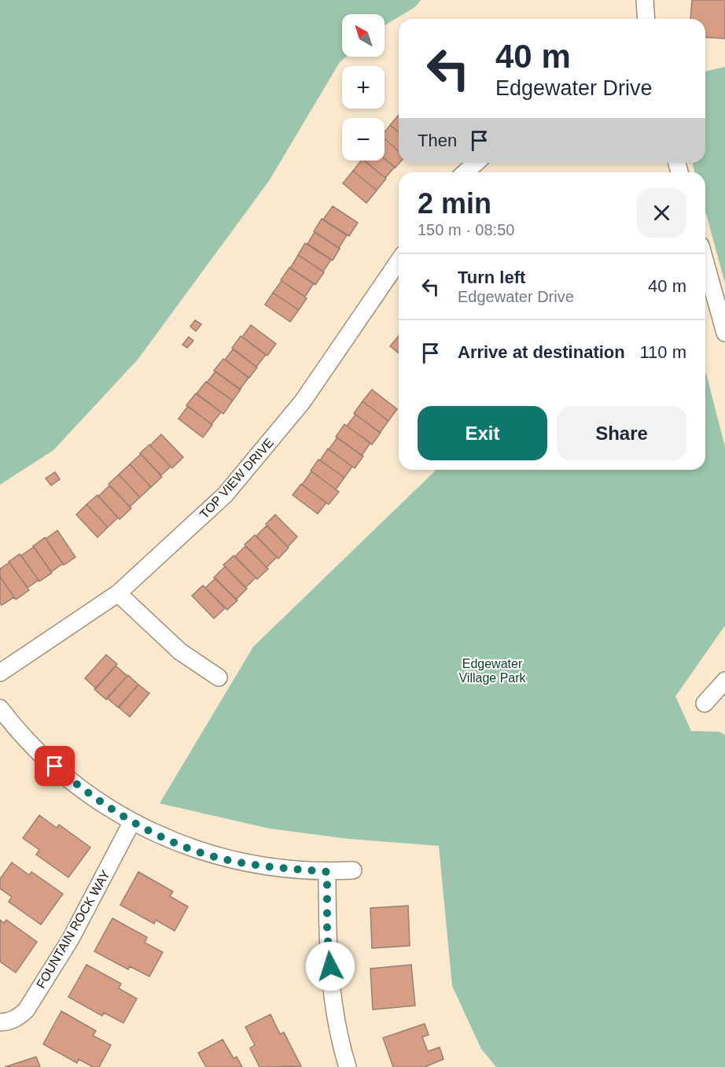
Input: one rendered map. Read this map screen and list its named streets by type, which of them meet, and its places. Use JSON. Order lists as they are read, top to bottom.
{
  "streets": {
    "street": ["TOP VIEW DRIVE", "FOUNTAIN ROCK WAY"]
  },
  "parks": ["Edgewater Village Park"],
  "north": "top left",
  "page": {
    "map_buttons": ["+", "−"],
    "turn": ["40 m", "Edgewater Drive"],
    "then": "Then",
    "heading": ["2 min", "150 m · 08:50"],
    "list": [
      {
        "name": "Turn left",
        "note": "Edgewater Drive",
        "value": "40 m"
      },
      {
        "name": "Arrive at destination",
        "value": "110 m"
      }
    ],
    "buttons": ["Exit", "Share"]
  }
}
